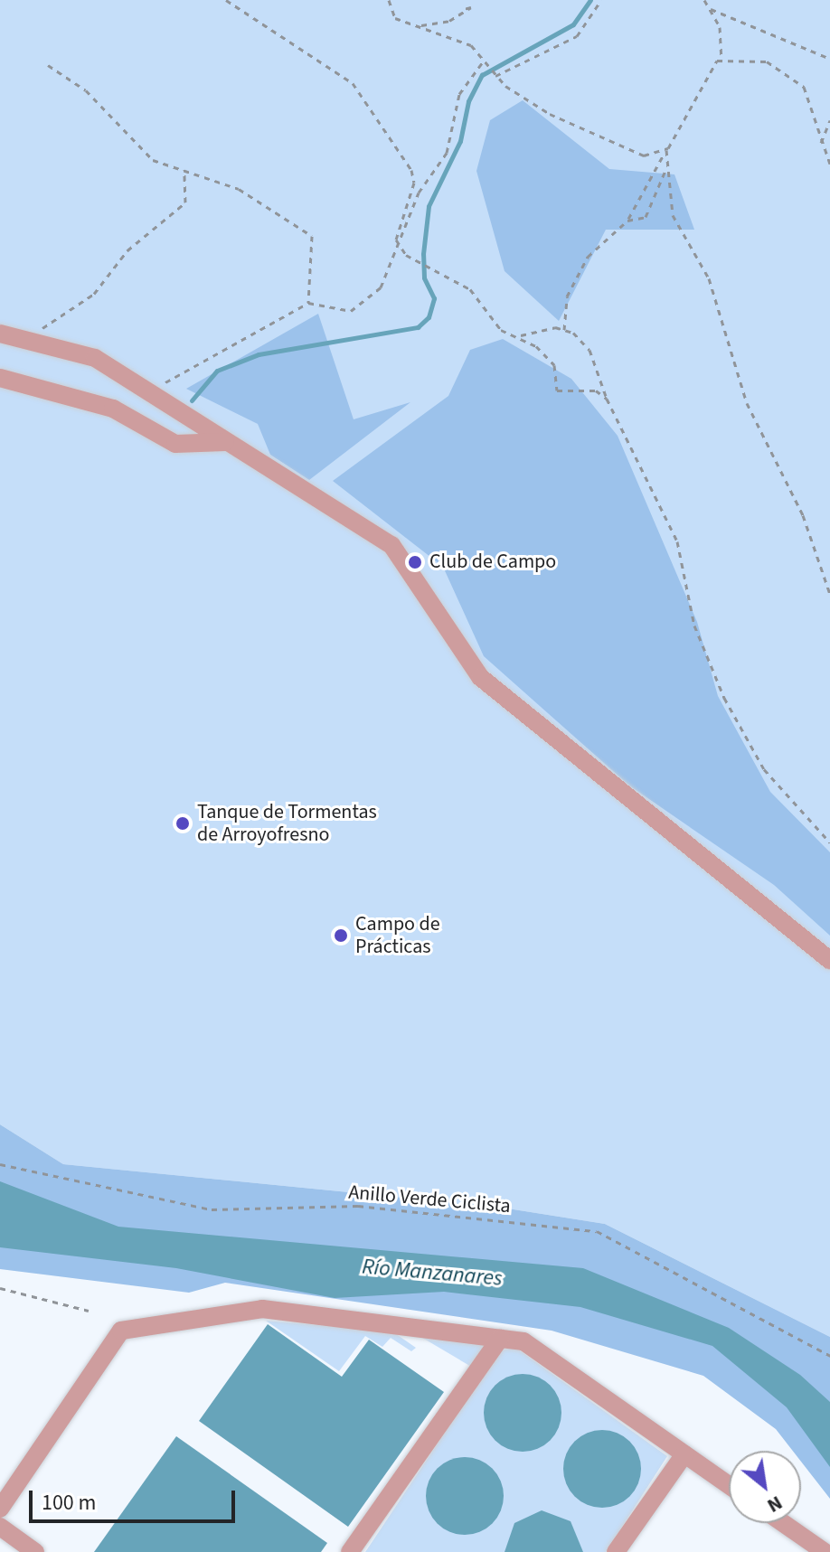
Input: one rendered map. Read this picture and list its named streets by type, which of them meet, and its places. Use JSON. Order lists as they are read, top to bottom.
{
  "streets": {
    "path": ["Anillo Verde Ciclista"]
  },
  "water": ["Río Manzanares"],
  "places": ["Club de Campo", "Tanque de Tormentas de Arroyofresno", "Campo de Prácticas"],
  "scale_bar": "100 m",
  "north": "bottom right"
}
